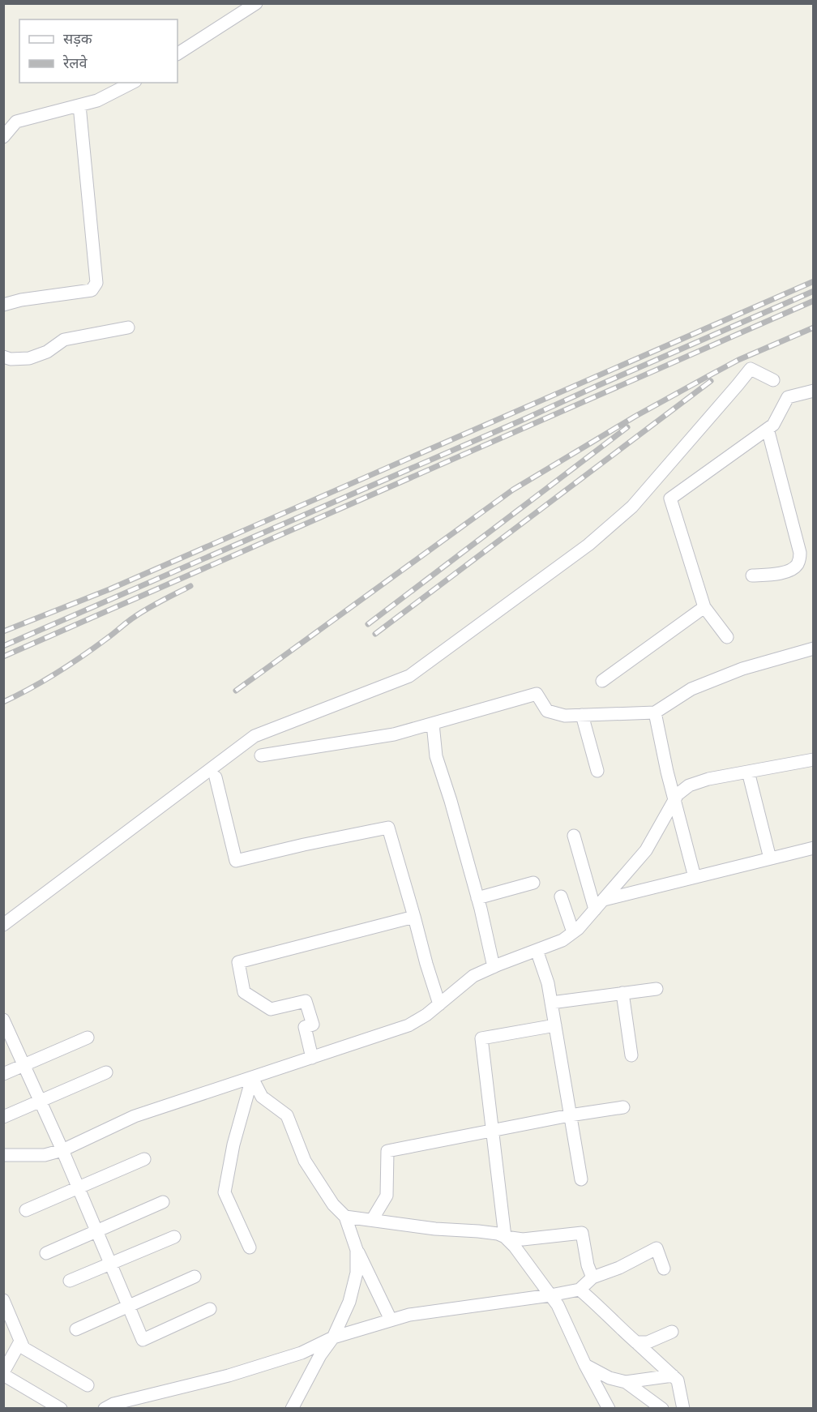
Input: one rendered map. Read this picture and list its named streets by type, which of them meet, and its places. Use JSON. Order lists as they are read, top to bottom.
{
  "legend": ["सड़क", "रेलवे"]
}
